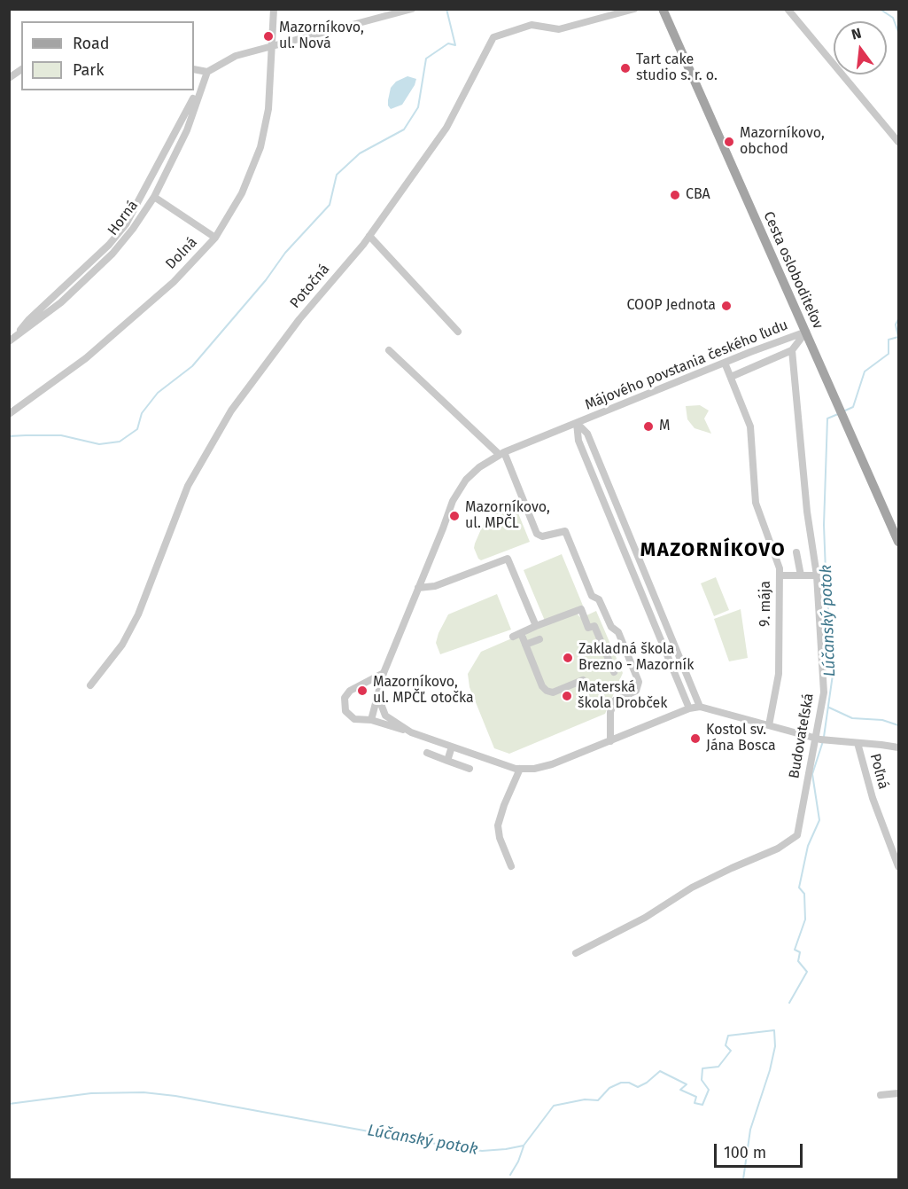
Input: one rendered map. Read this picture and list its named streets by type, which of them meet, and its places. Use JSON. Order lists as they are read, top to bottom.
{
  "streets": {
    "main road": ["Cesta osloboditeľov"],
    "street": [
      "Horná",
      "Dolná",
      "Potočná",
      "Májového povstania českého ľudu",
      "9. mája",
      "Budovateľská",
      "Poľná"
    ]
  },
  "crossings": [
    ["Cesta osloboditeľov", "Májového povstania českého ľudu"],
    ["Májového povstania českého ľudu", "9. mája"]
  ],
  "districts": ["MAZORNÍKOVO"],
  "water": ["Lúčanský potok"],
  "places": [
    "Mazorníkovo, ul. Nová",
    "Tart cake studio s. r. o.",
    "Mazorníkovo, obchod",
    "CBA",
    "COOP Jednota",
    "M",
    "Mazorníkovo, ul. MPČL",
    "Zakladná škola Brezno - Mazorník",
    "Mazorníkovo, ul. MPČĽ otočka",
    "Materská škola Drobček",
    "Kostol sv. Jána Bosca"
  ],
  "legend": ["Road", "Park"],
  "scale_bar": "100 m",
  "north": "top"
}
